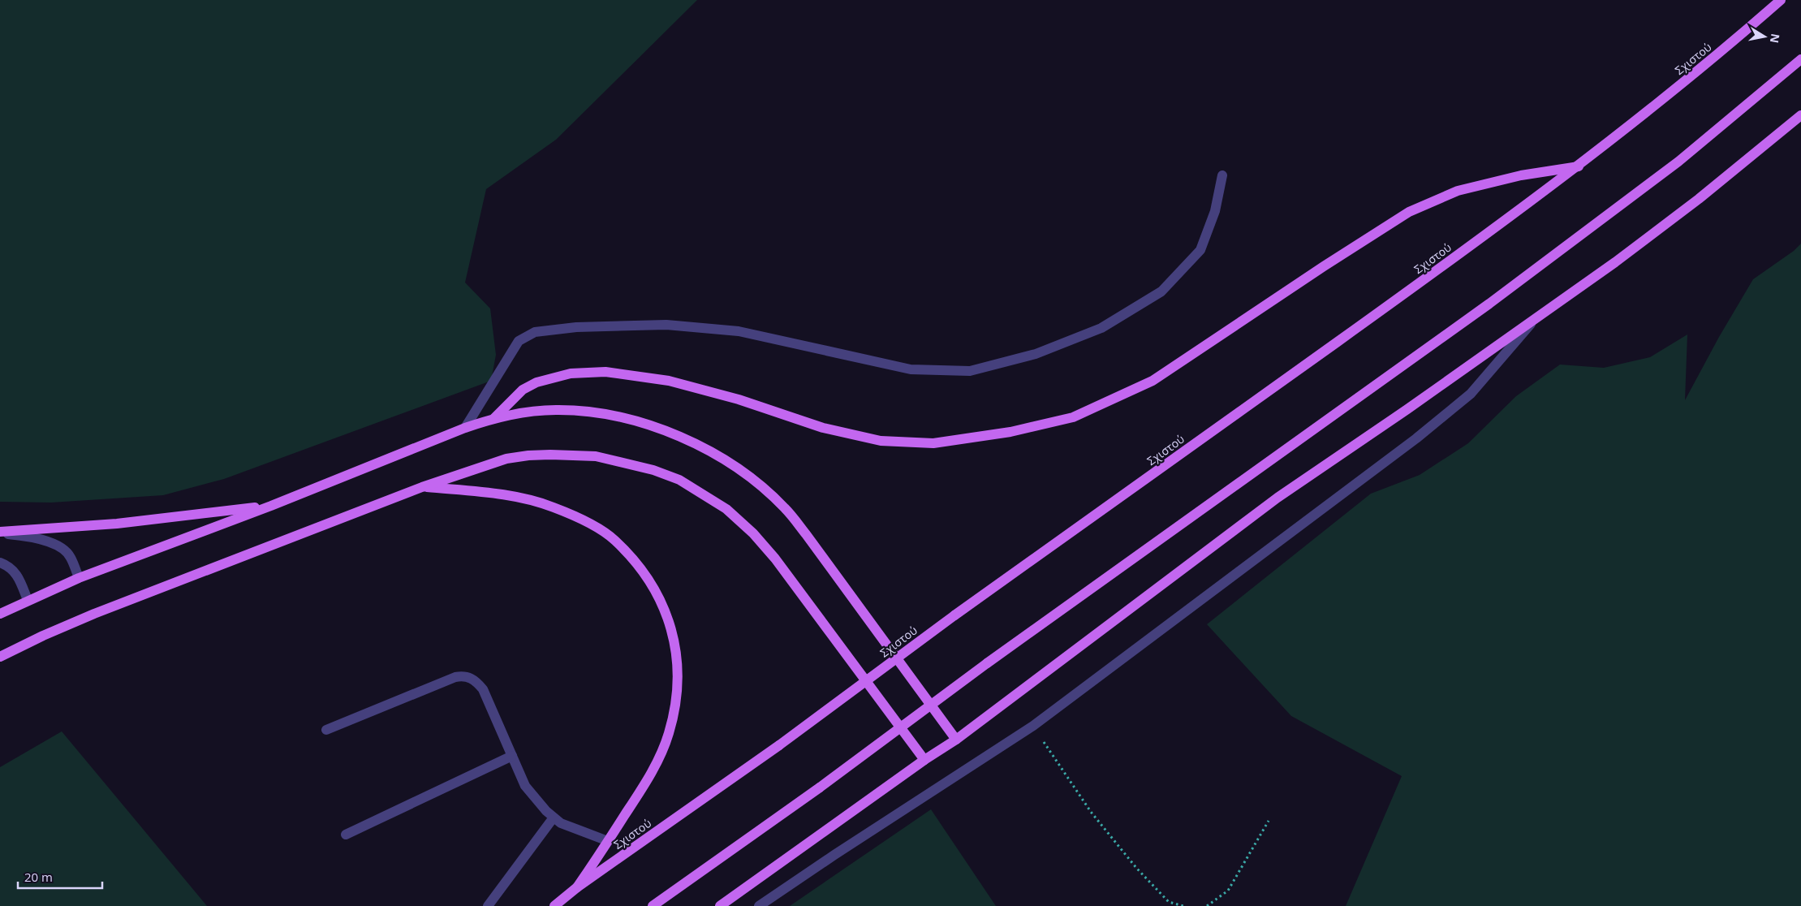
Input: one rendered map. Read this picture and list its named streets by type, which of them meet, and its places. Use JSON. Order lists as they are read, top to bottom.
{
  "streets": {
    "main road": ["Σχιστού"]
  },
  "scale_bar": "20 m",
  "north": "right"
}
